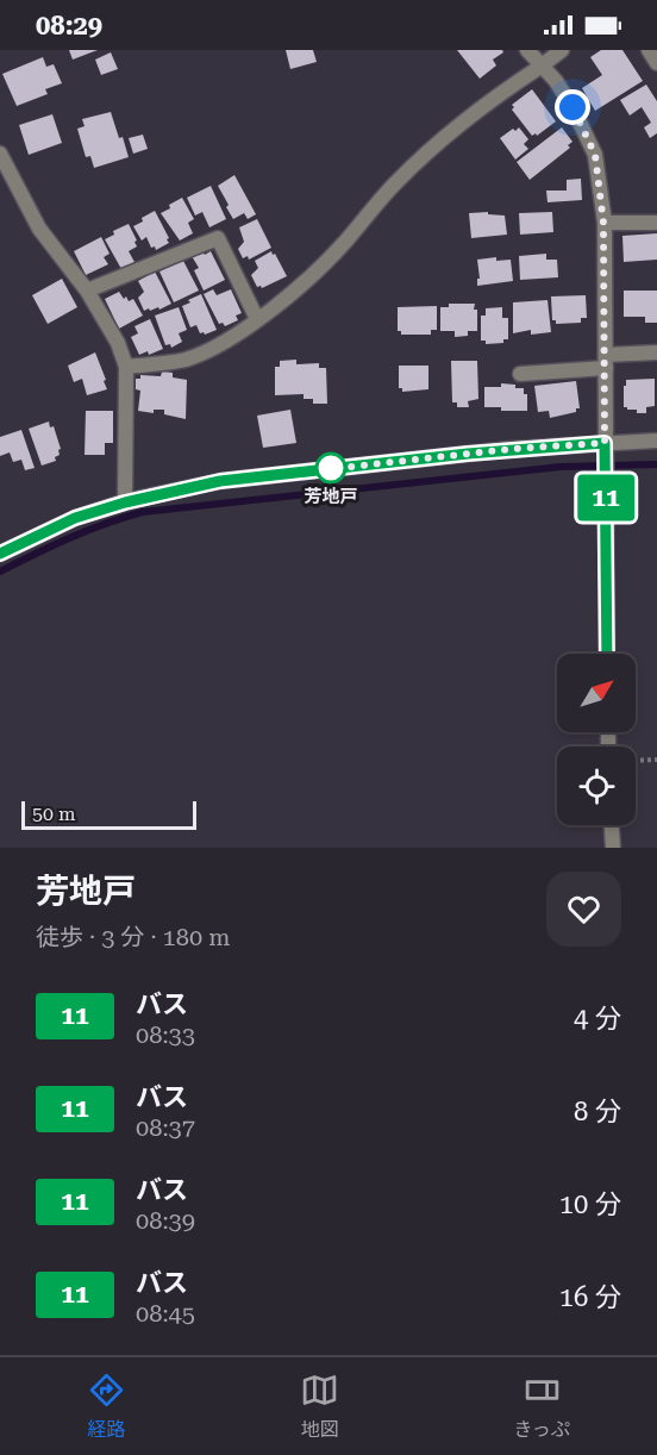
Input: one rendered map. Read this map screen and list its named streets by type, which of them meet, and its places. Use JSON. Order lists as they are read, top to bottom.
{
  "places": ["芳地戸"],
  "lines": ["bus line 11"],
  "scale_bar": "50 m",
  "north": "top right",
  "page": {
    "status": "08:29",
    "on_map": "11",
    "scale": "50 m",
    "heading": ["芳地戸", "徒歩 · 3 分 · 180 m"],
    "list": [
      {
        "mark": "11",
        "name": "バス",
        "note": "08:33",
        "value": "4 分"
      },
      {
        "mark": "11",
        "name": "バス",
        "note": "08:37",
        "value": "8 分"
      },
      {
        "mark": "11",
        "name": "バス",
        "note": "08:39",
        "value": "10 分"
      },
      {
        "mark": "11",
        "name": "バス",
        "note": "08:45",
        "value": "16 分"
      }
    ],
    "tabs": ["経路", "地図", "きっぷ"]
  }
}
